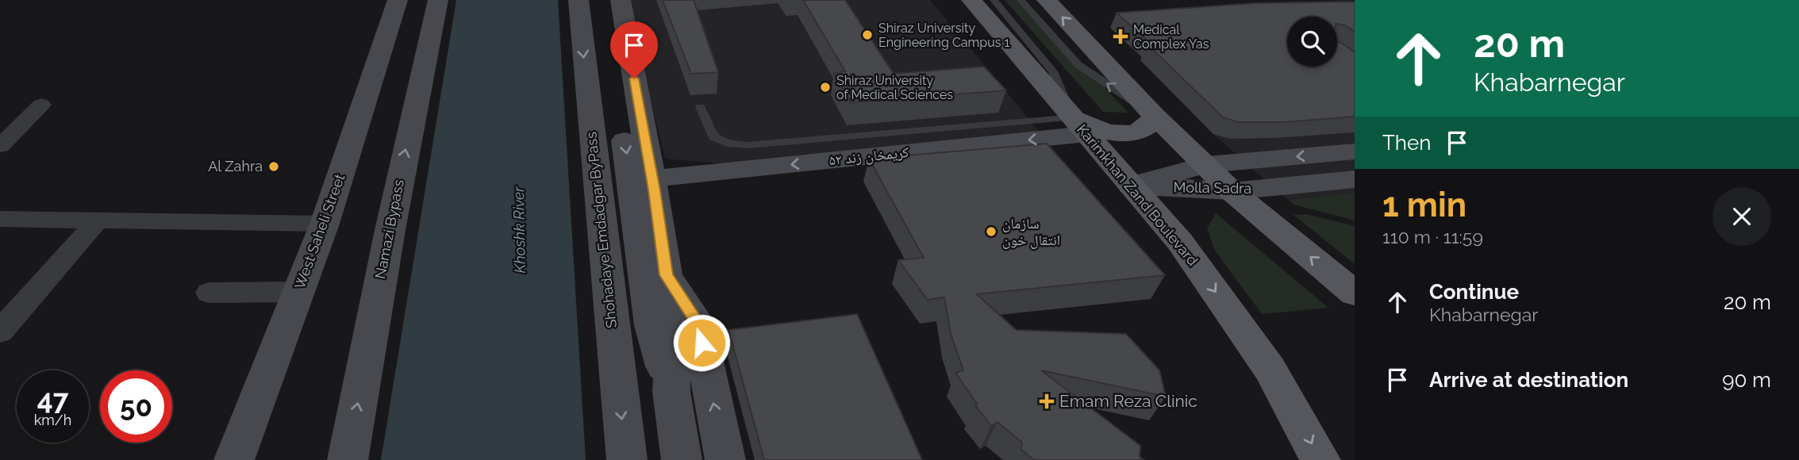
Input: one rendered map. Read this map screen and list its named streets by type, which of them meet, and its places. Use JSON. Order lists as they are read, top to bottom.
{
  "streets": {
    "main road": [
      "کریمخان زند ۵۲",
      "Molla Sadra",
      "Karimkhan Zand Boulevard",
      "Namazi Bypass",
      "Shohadaye Emdadgar ByPass",
      "West Saheli Street"
    ]
  },
  "crossings": [
    ["کریمخان زند ۵۲", "Karimkhan Zand Boulevard"],
    ["Molla Sadra", "Karimkhan Zand Boulevard"]
  ],
  "one_way": ["کریمخان زند ۵۲"],
  "water": ["Khoshk River"],
  "places": {
    "other": [
      "Shiraz University Engineering Campus 1",
      "Shiraz University of Medical Sciences",
      "Al Zahra",
      "سازمان انتقال خون"
    ],
    "health": ["Medical Complex Yas", "Emam Reza Clinic"]
  },
  "page": {
    "turn": ["20 m", "Khabarnegar"],
    "then": "Then",
    "heading": ["1 min", "110 m · 11:59"],
    "list": [
      {
        "name": "Continue",
        "note": "Khabarnegar",
        "value": "20 m"
      },
      {
        "name": "Arrive at destination",
        "value": "90 m"
      }
    ],
    "speed": "47 km/h",
    "limit": "50"
  }
}
